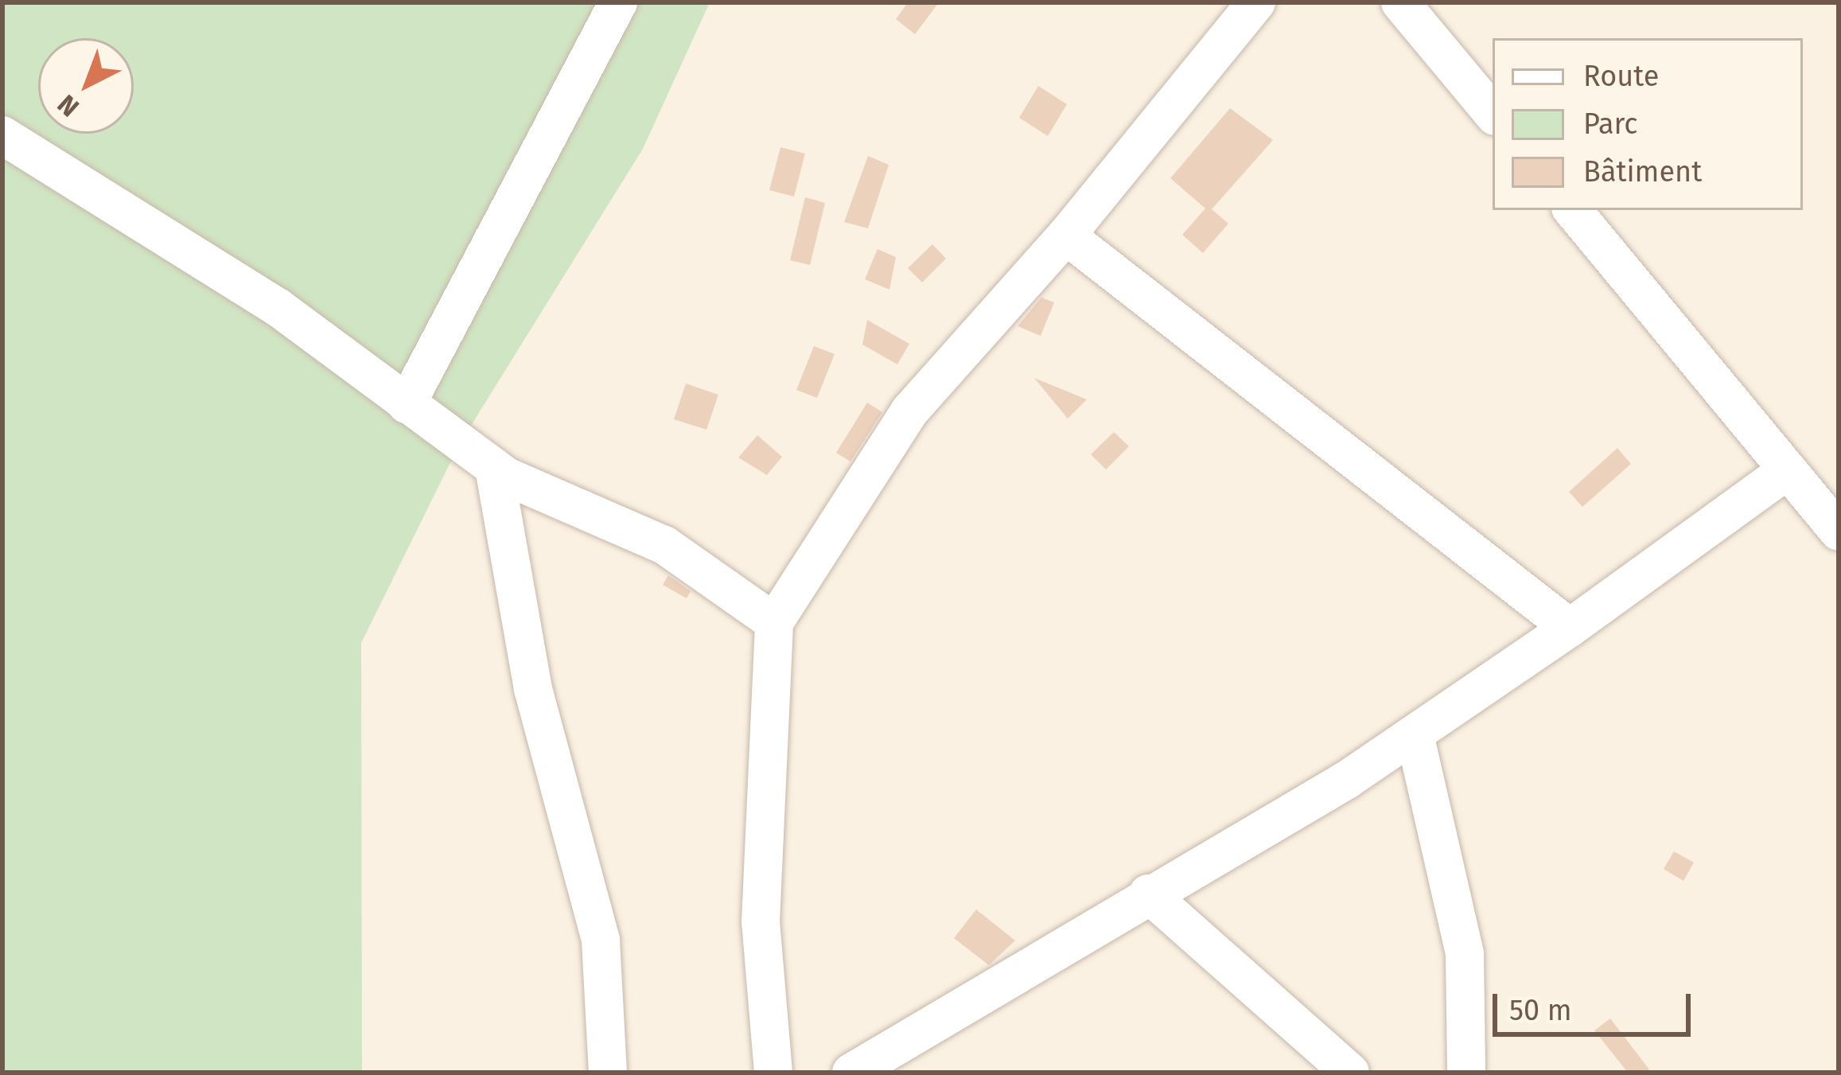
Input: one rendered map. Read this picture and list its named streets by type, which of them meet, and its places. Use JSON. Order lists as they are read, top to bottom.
{
  "legend": ["Route", "Parc", "Bâtiment"],
  "scale_bar": "50 m",
  "north": "bottom left"
}
